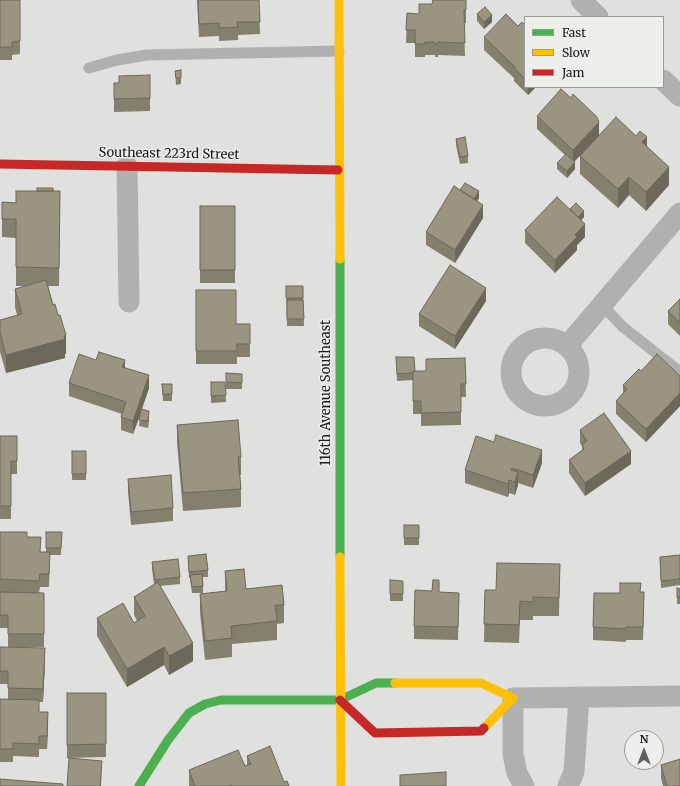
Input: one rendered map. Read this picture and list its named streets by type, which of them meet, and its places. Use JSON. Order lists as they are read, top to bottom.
{
  "streets": {
    "street": ["Southeast 223rd Street", "116th Avenue Southeast"]
  },
  "crossings": [
    ["Southeast 223rd Street", "116th Avenue Southeast"]
  ],
  "legend": ["Fast", "Slow", "Jam"],
  "north": "top"
}
